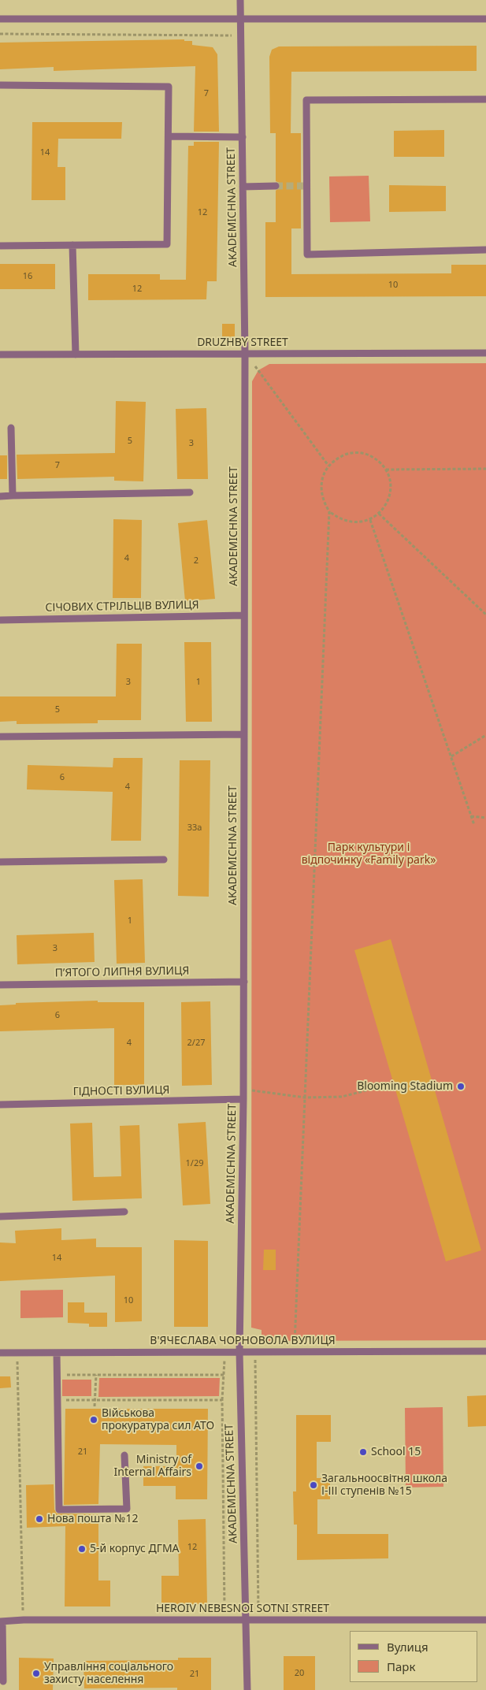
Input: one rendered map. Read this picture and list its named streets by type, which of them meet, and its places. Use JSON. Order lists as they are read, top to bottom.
{
  "streets": {
    "street": [
      "AKADEMICHNA STREET",
      "DRUZHBY STREET",
      "СІЧОВИХ СТРІЛЬЦІВ ВУЛИЦЯ",
      "П’ЯТОГО ЛИПНЯ ВУЛИЦЯ",
      "ГІДНОСТІ ВУЛИЦЯ",
      "В'ЯЧЕСЛАВА ЧОРНОВОЛА ВУЛИЦЯ",
      "HEROIV NEBESNOI SOTNI STREET"
    ]
  },
  "crossings": [
    ["AKADEMICHNA STREET", "DRUZHBY STREET"],
    ["AKADEMICHNA STREET", "СІЧОВИХ СТРІЛЬЦІВ ВУЛИЦЯ"],
    ["AKADEMICHNA STREET", "П’ЯТОГО ЛИПНЯ ВУЛИЦЯ"],
    ["AKADEMICHNA STREET", "ГІДНОСТІ ВУЛИЦЯ"],
    ["AKADEMICHNA STREET", "В'ЯЧЕСЛАВА ЧОРНОВОЛА ВУЛИЦЯ"],
    ["AKADEMICHNA STREET", "HEROIV NEBESNOI SOTNI STREET"]
  ],
  "parks": ["Парк культури і відпочинку «Family park»"],
  "places": [
    "Blooming Stadium",
    "Військова прокуратура сил АТО",
    "School 15",
    "Ministry of Internal Affairs",
    "Загальноосвітня школа І-ІІІ ступенів №15",
    "Нова пошта №12",
    "5-й корпус ДГМА",
    "Управління соціального захисту населення"
  ],
  "house_numbers": [
    "7",
    "14",
    "12",
    "16",
    "10",
    "12",
    "5",
    "3",
    "7",
    "4",
    "2",
    "3",
    "1",
    "5",
    "6",
    "4",
    "33а",
    "1",
    "3",
    "6",
    "4",
    "2/27",
    "1/29",
    "14",
    "10",
    "21",
    "12",
    "20",
    "21"
  ],
  "legend": ["Вулиця", "Парк"]
}
